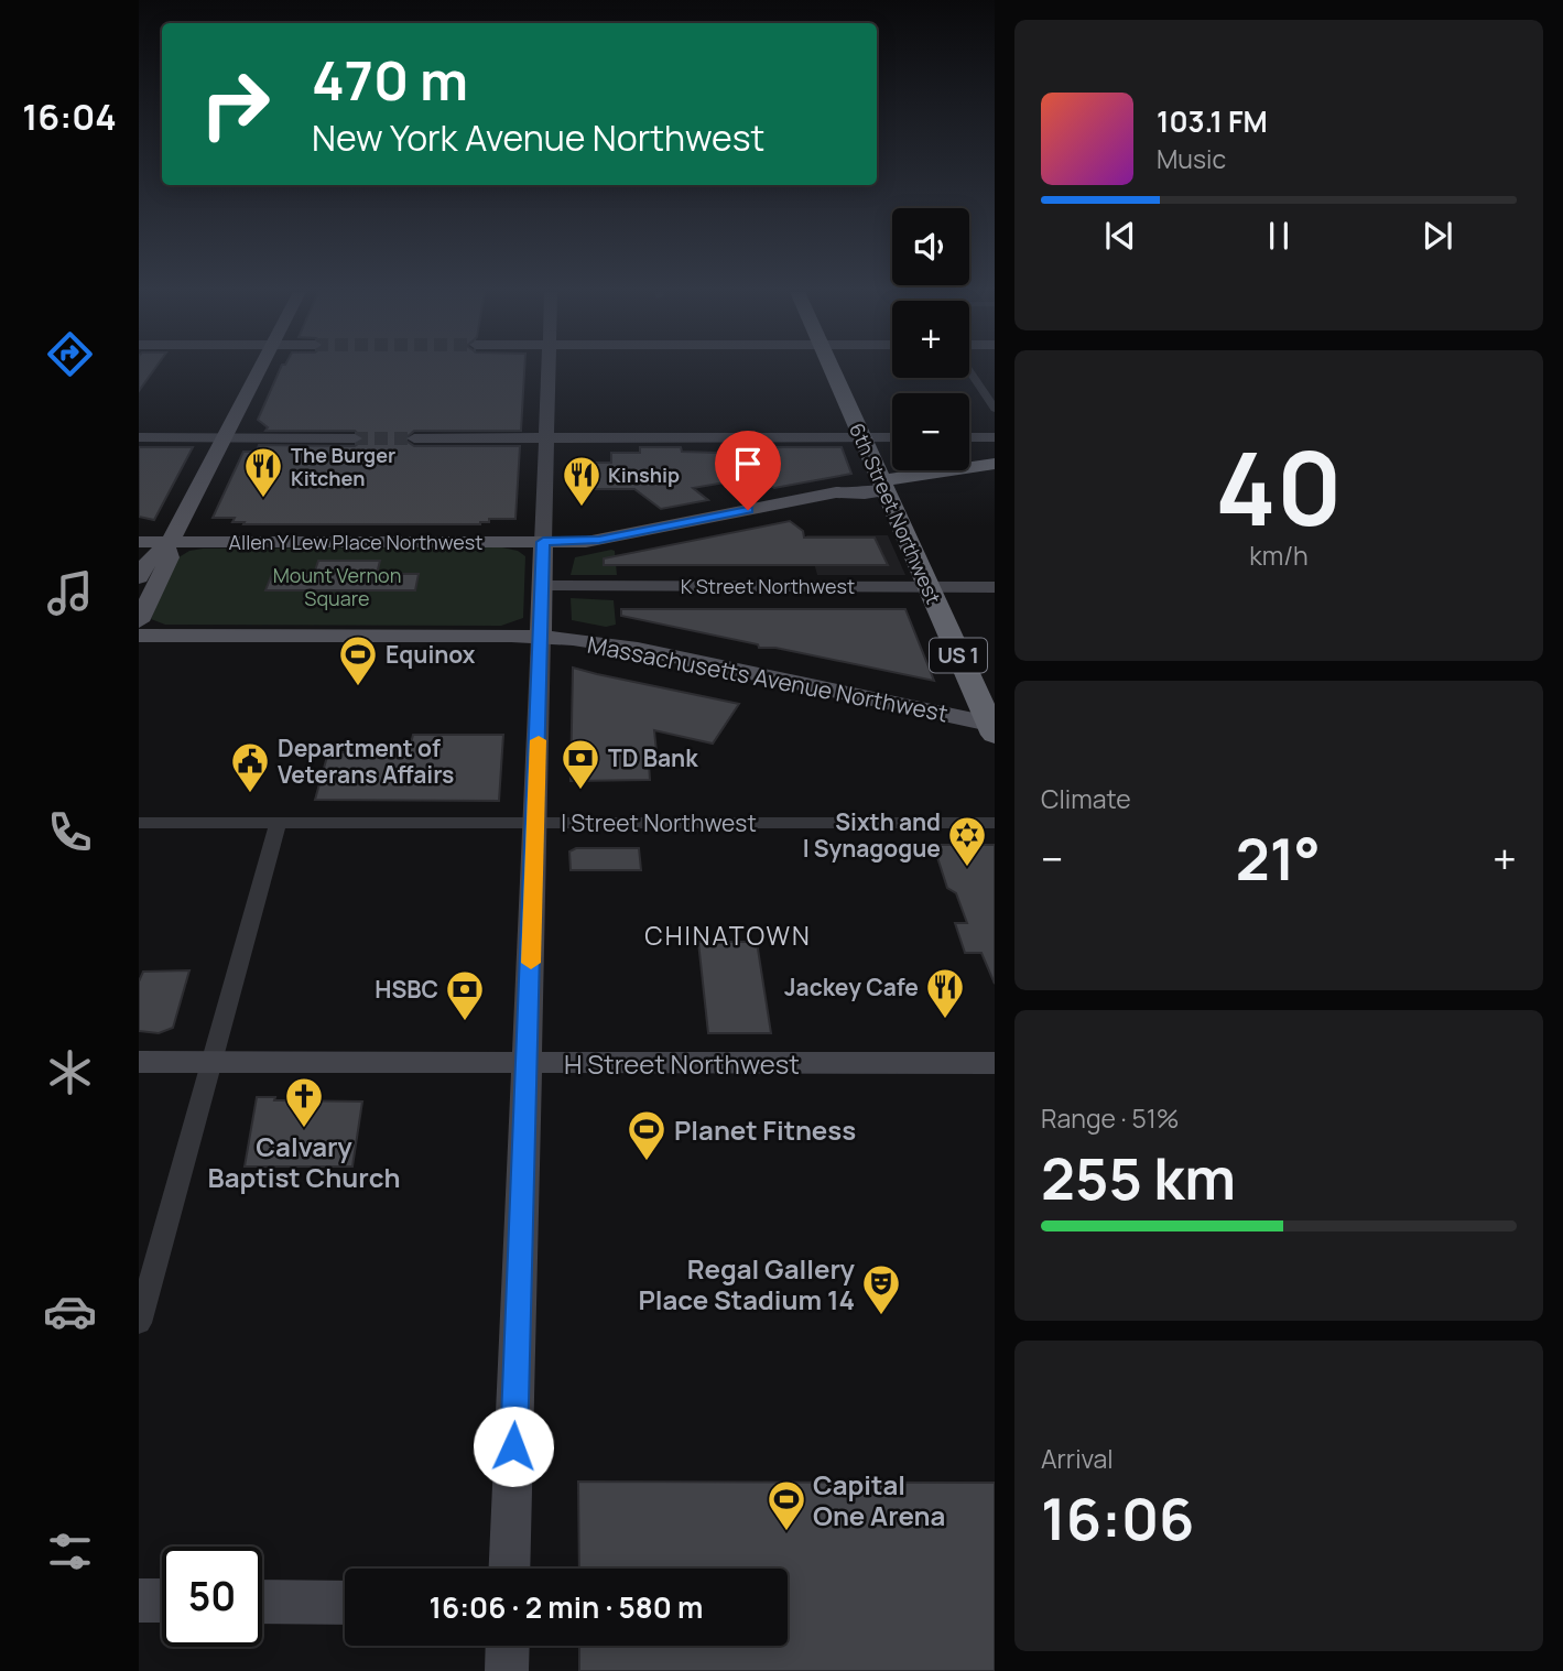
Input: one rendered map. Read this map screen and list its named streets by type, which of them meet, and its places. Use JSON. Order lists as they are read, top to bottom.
{
  "streets": {
    "highway": ["6th Street Northwest", "US 1"],
    "main road": [
      "Allen Y Lew Place Northwest",
      "K Street Northwest",
      "Massachusetts Avenue Northwest",
      "H Street Northwest"
    ],
    "street": ["I Street Northwest"]
  },
  "crossings": [
    ["6th Street Northwest", "Allen Y Lew Place Northwest"],
    ["6th Street Northwest", "K Street Northwest"],
    ["6th Street Northwest", "Massachusetts Avenue Northwest"]
  ],
  "districts": ["CHINATOWN"],
  "parks": ["Mount Vernon Square"],
  "places": {
    "restaurant": ["The Burger Kitchen", "Kinship", "Jackey Cafe"],
    "sports": ["Equinox", "Planet Fitness", "Capital One Arena"],
    "bank": ["TD Bank", "HSBC"],
    "public building": ["Department of Veterans Affairs"],
    "synagogue": ["Sixth and I Synagogue"],
    "church": ["Calvary Baptist Church"],
    "theatre": ["Regal Gallery Place Stadium 14"]
  },
  "page": {
    "tabs": "16:04",
    "turn": ["470 m", "New York Avenue Northwest"],
    "song": ["103.1 FM", "Music"],
    "map_buttons": ["+", "−"],
    "tile": [
      ["40", "km/h"],
      "Climate",
      ["Range · 51%", "255 km"],
      ["Arrival", "16:06"]
    ],
    "heat": ["−", "21°", "+"],
    "limit": "50",
    "trip": "16:06 · 2 min · 580 m"
  }
}
